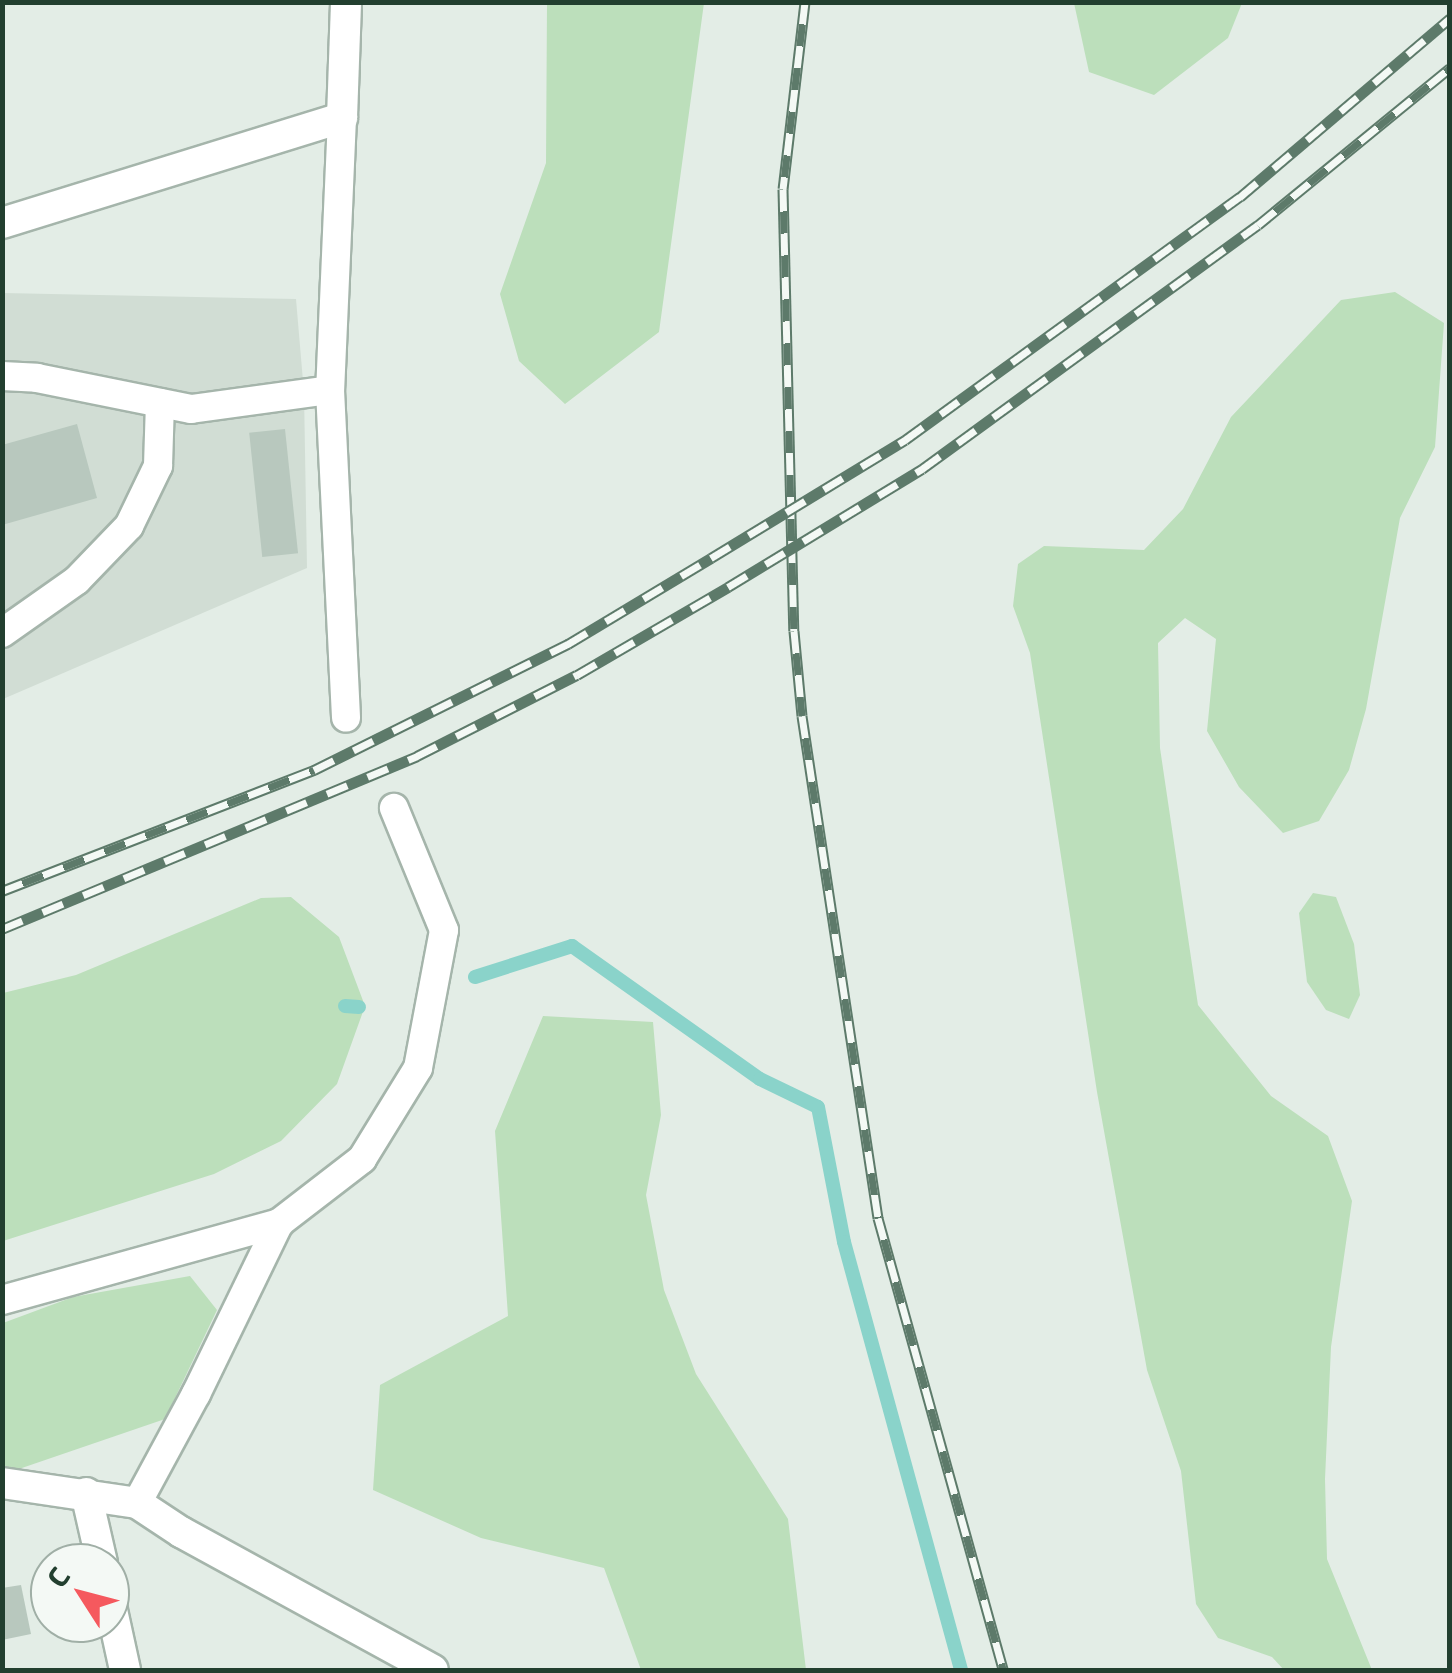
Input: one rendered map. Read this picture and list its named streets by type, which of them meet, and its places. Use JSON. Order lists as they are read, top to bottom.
{
  "north": "top left"
}
